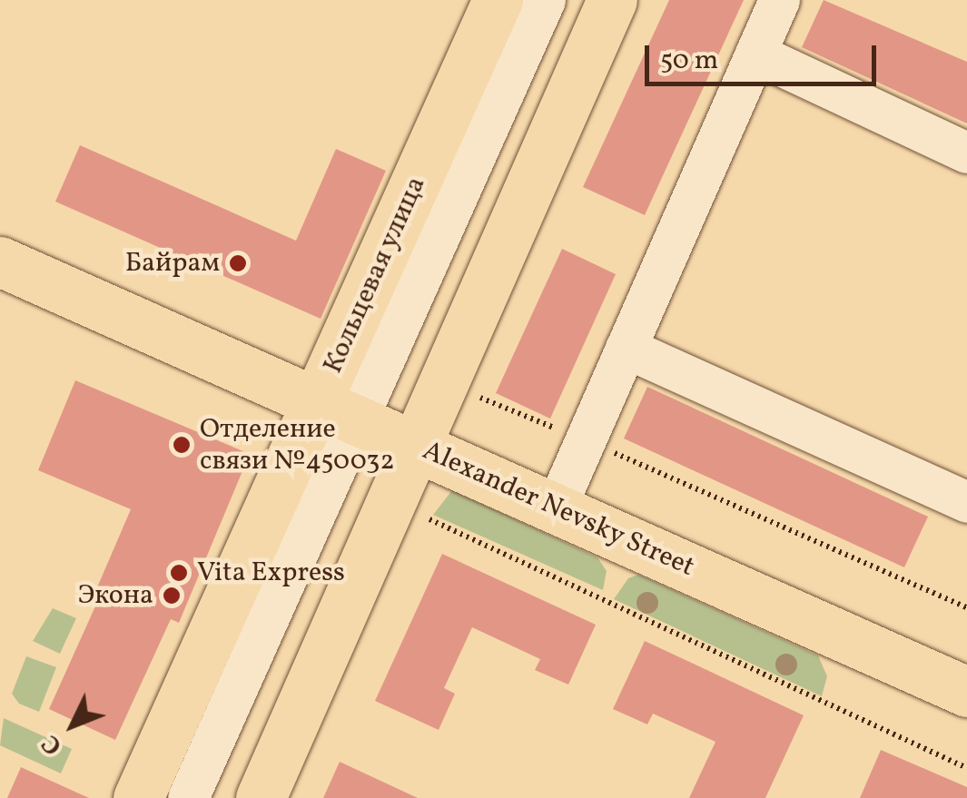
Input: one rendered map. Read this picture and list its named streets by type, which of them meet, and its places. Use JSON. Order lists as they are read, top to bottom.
{
  "streets": {
    "main road": ["Кольцевая улица", "Alexander Nevsky Street"]
  },
  "crossings": [
    ["Кольцевая улица", "Alexander Nevsky Street"]
  ],
  "places": [
    "Байрам",
    "Отделение связи №450032",
    "Vita Express",
    "Экона"
  ],
  "scale_bar": "50 m",
  "north": "bottom left"
}
